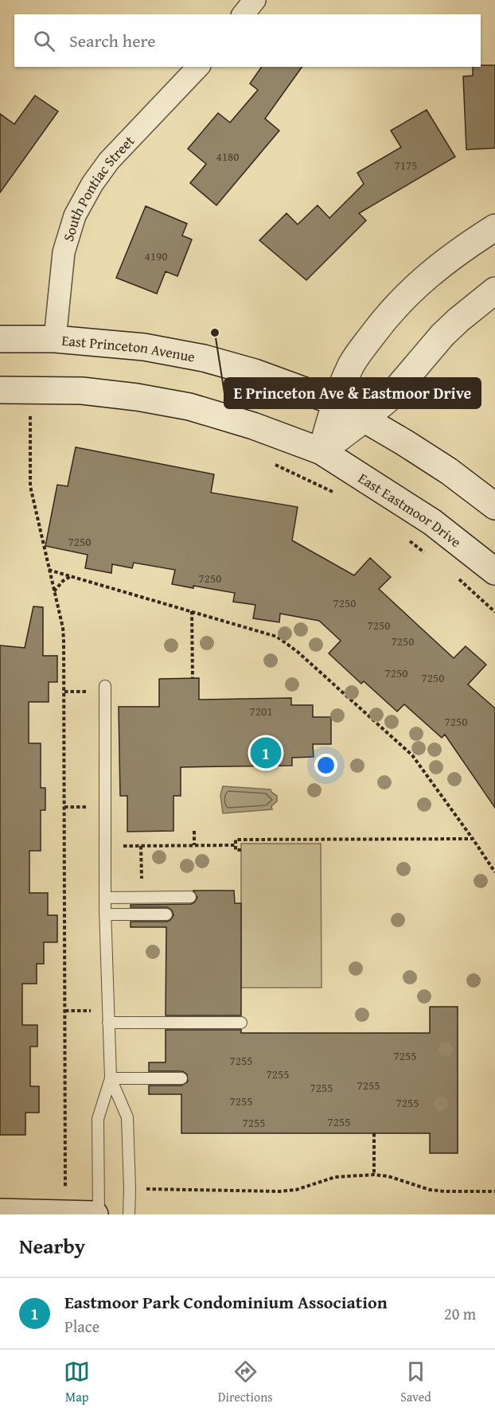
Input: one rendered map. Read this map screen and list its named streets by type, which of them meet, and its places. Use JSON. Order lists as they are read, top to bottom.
{
  "streets": {
    "main road": ["East Princeton Avenue", "East Eastmoor Drive"],
    "street": ["South Pontiac Street"]
  },
  "crossings": [
    ["South Pontiac Street", "East Princeton Avenue"]
  ],
  "places": ["E Princeton Ave & Eastmoor Drive"],
  "house_numbers": [
    "4180",
    "7175",
    "4190",
    "7250",
    "7250",
    "7250",
    "7250",
    "7250",
    "7250",
    "7250",
    "7201",
    "7250",
    "7255",
    "7255",
    "7255",
    "7255",
    "7255",
    "7255",
    "7255",
    "7255",
    "7255"
  ],
  "page": {
    "search": "Search here",
    "pins": "1",
    "heading": "Nearby",
    "list": [
      {
        "mark": "1",
        "name": "Eastmoor Park Condominium Association",
        "note": "Place",
        "value": "20 m"
      }
    ],
    "nav": ["Map", "Directions", "Saved"]
  }
}
